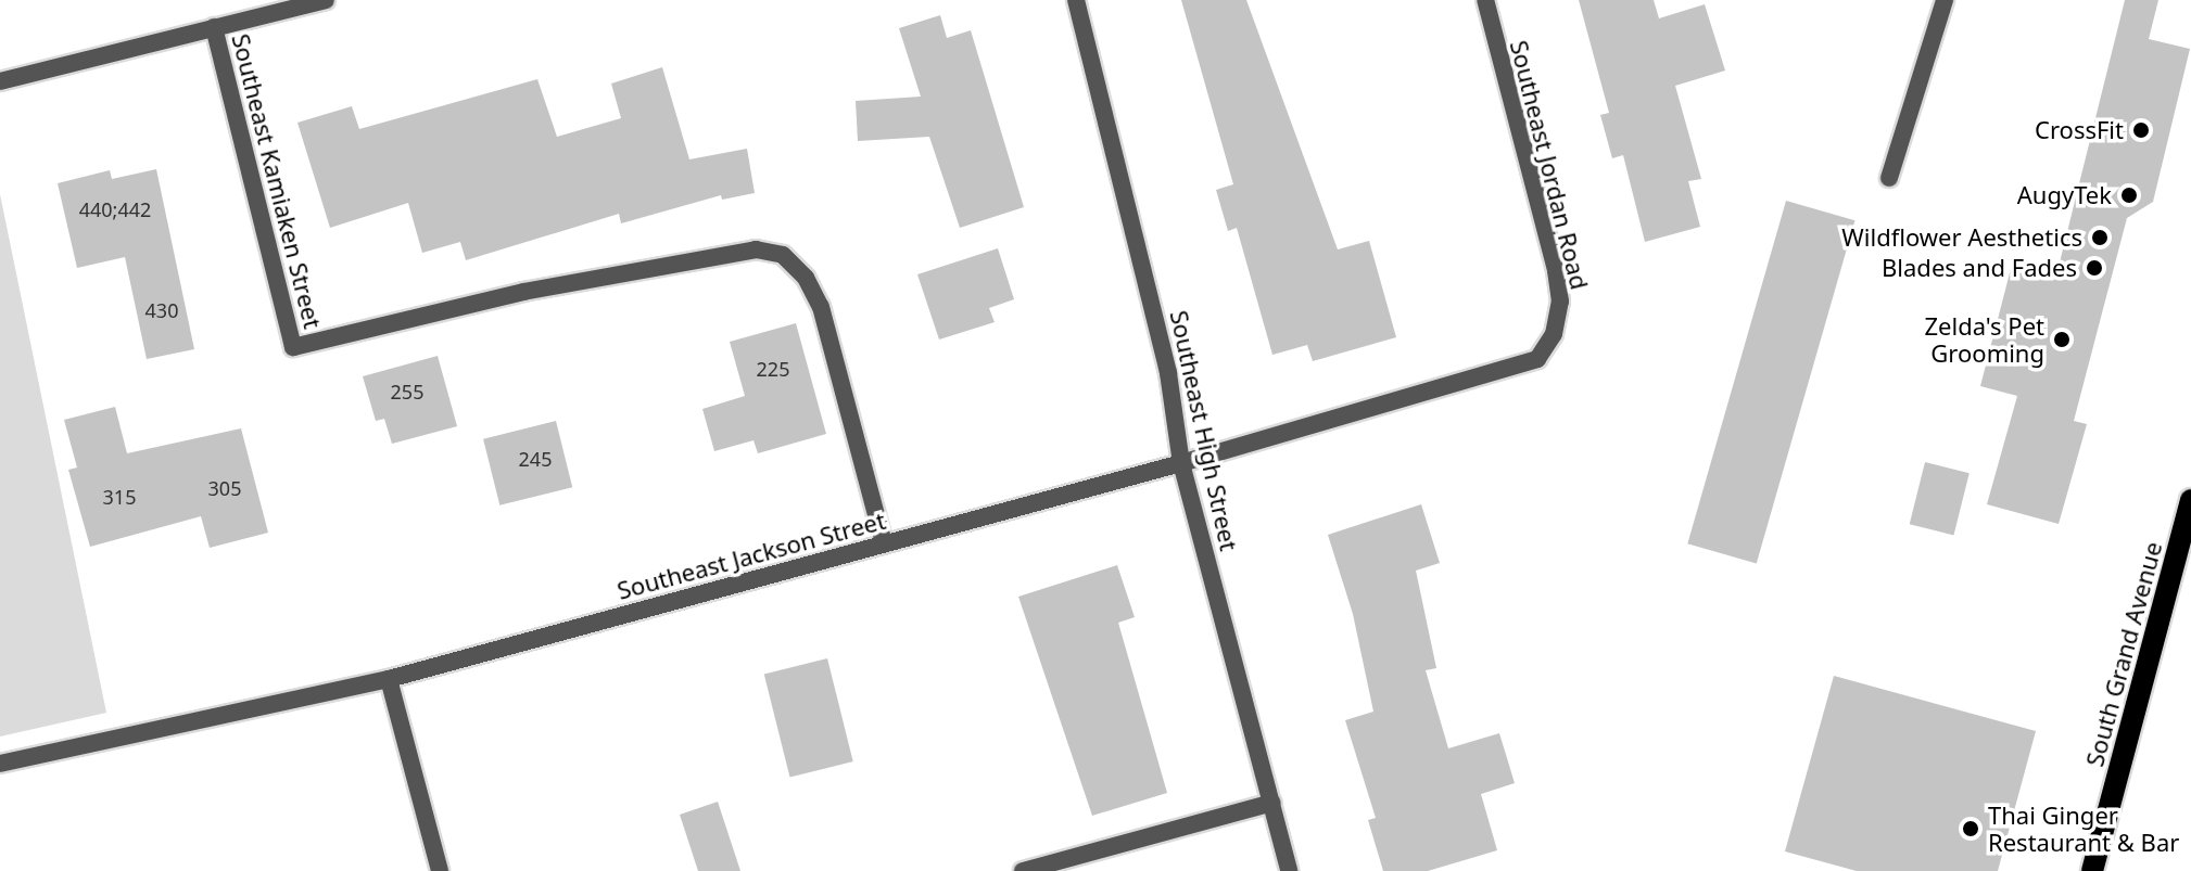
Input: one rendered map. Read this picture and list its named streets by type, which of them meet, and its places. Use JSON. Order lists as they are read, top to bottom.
{
  "streets": {
    "main road": ["South Grand Avenue"],
    "street": [
      "Southeast Jordan Road",
      "Southeast Kamiaken Street",
      "Southeast High Street",
      "Southeast Jackson Street"
    ]
  },
  "crossings": [
    ["Southeast Jordan Road", "Southeast Jackson Street"],
    ["Southeast Kamiaken Street", "Southeast Jackson Street"],
    ["Southeast High Street", "Southeast Jackson Street"]
  ],
  "places": [
    "CrossFit",
    "AugyTek",
    "Wildflower Aesthetics",
    "Blades and Fades",
    "Zelda's Pet Grooming",
    "Thai Ginger Restaurant & Bar"
  ],
  "house_numbers": [
    "440;442",
    "430",
    "225",
    "255",
    "245",
    "305",
    "315"
  ]
}
